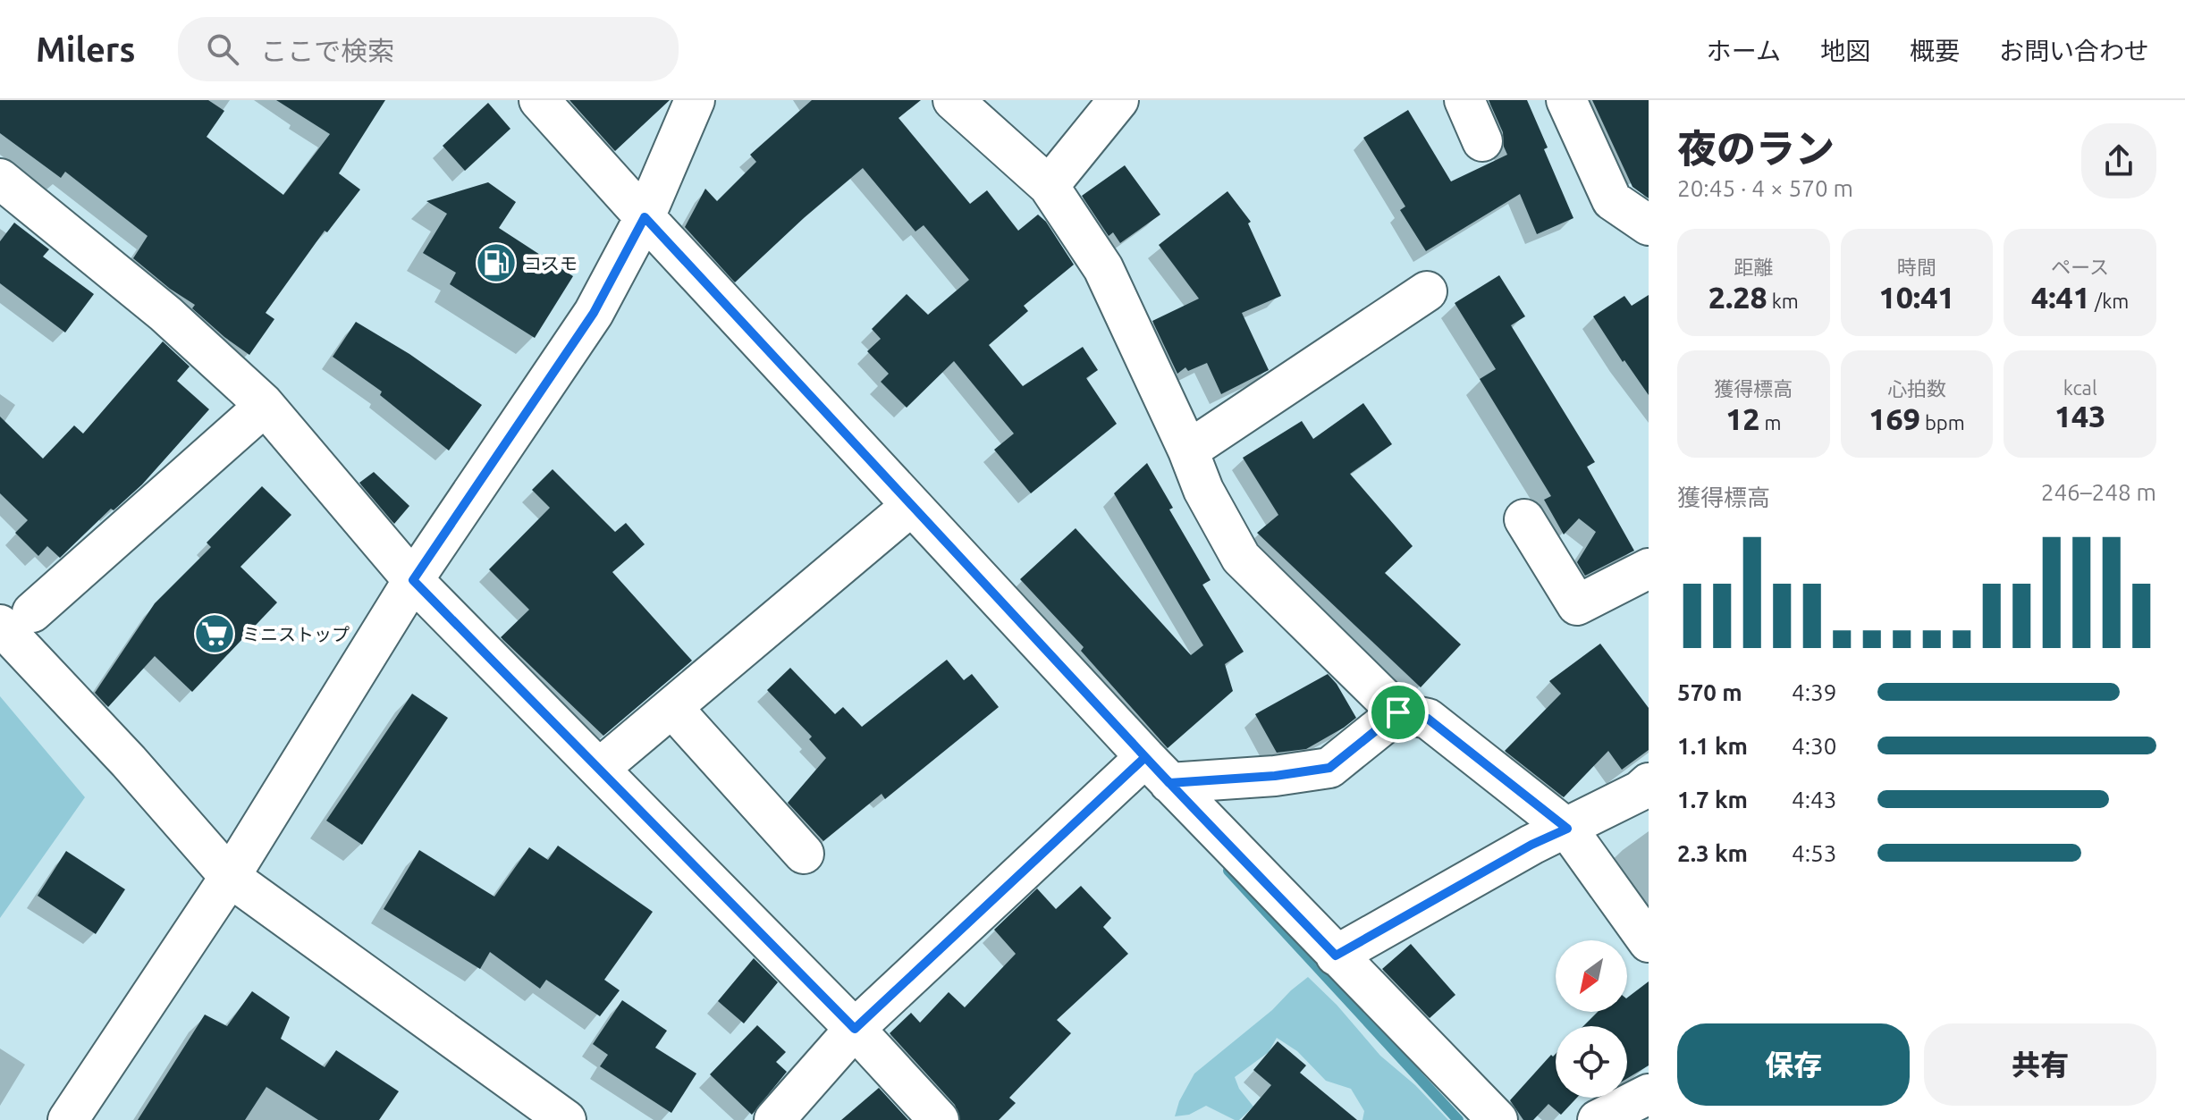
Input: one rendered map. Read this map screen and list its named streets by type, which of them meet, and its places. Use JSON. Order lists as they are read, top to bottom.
{
  "places": {
    "fuel station": ["コスモ"],
    "supermarket": ["ミニストップ"]
  },
  "north": "bottom left",
  "page": {
    "header": "Milers",
    "search": "ここで検索",
    "nav": [
      "ホーム",
      "地図",
      "概要",
      "お問い合わせ"
    ],
    "heading": ["夜のラン", "20:45 · 4 × 570 m"],
    "stats": [
      ["距離", "2.28 km"],
      ["時間", "10:41"],
      ["ペース", "4:41 /km"],
      ["獲得標高", "12 m"],
      ["心拍数", "169 bpm"],
      ["kcal", "143"]
    ],
    "chart": ["獲得標高", "246–248 m"],
    "list": [
      {
        "name": "570 m",
        "note": "4:39"
      },
      {
        "name": "1.1 km",
        "note": "4:30"
      },
      {
        "name": "1.7 km",
        "note": "4:43"
      },
      {
        "name": "2.3 km",
        "note": "4:53"
      }
    ],
    "buttons": ["保存", "共有"]
  }
}
